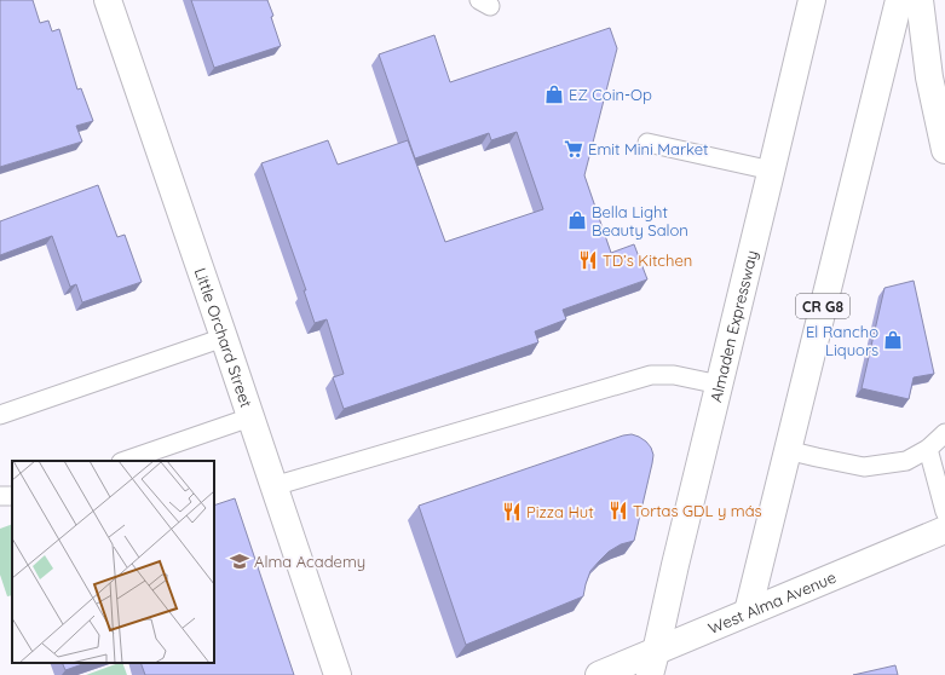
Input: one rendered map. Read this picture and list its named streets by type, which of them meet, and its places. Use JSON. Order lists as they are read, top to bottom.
{
  "streets": {
    "main road": [
      "CR G8",
      "Almaden Expressway",
      "Little Orchard Street",
      "West Alma Avenue"
    ]
  },
  "crossings": [
    ["CR G8", "West Alma Avenue"],
    ["Almaden Expressway", "West Alma Avenue"]
  ],
  "places": {
    "shop": ["EZ Coin-Op", "Bella Light Beauty Salon", "El Rancho Liquors"],
    "supermarket": ["Emit Mini Market"],
    "restaurant": ["TD’s Kitchen", "Tortas GDL y más", "Pizza Hut"],
    "school or university": ["Alma Academy"]
  }
}
